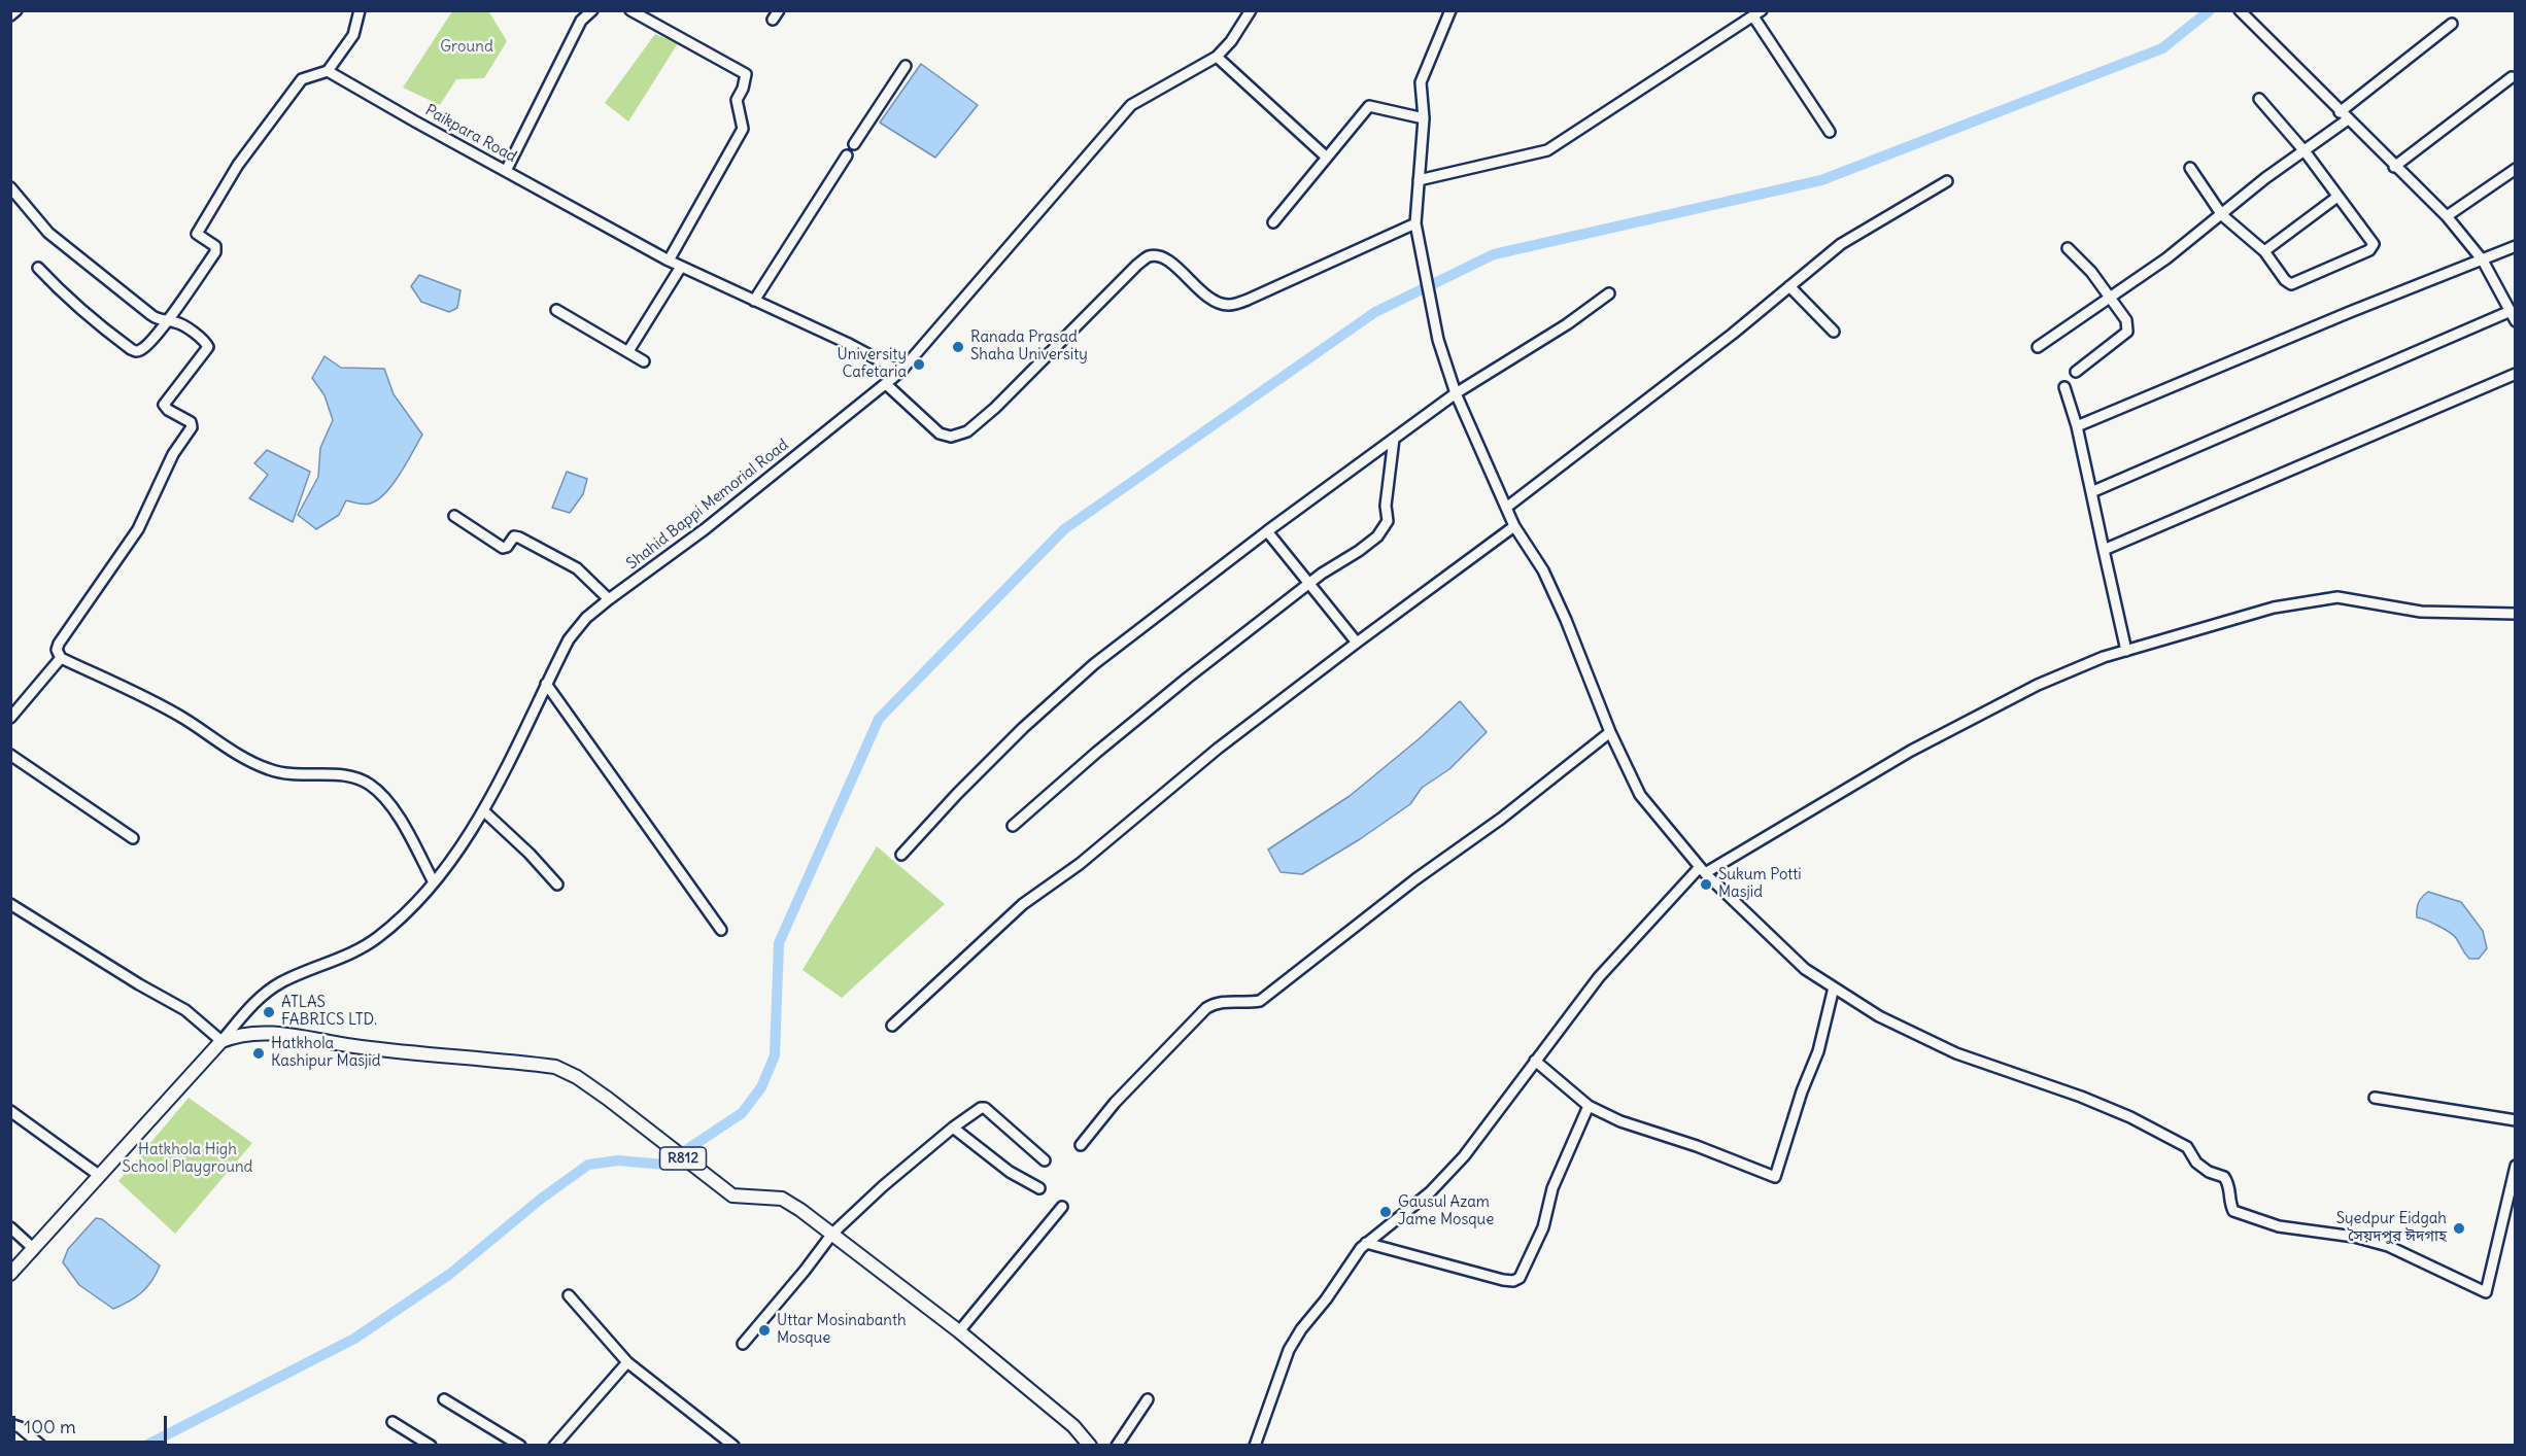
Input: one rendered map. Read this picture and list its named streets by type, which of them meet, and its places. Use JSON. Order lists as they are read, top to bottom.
{
  "streets": {
    "main road": ["R812"],
    "street": ["Paikpara Road", "Shahid Bappi Memorial Road"]
  },
  "crossings": [
    ["Paikpara Road", "Shahid Bappi Memorial Road"],
    ["Shahid Bappi Memorial Road", "R812"]
  ],
  "parks": ["Ground", "Hatkhola High School Playground"],
  "places": [
    "Ranada Prasad Shaha University",
    "University Cafetaria",
    "Sukum Potti Masjid",
    "ATLAS FABRICS LTD.",
    "Hatkhola Kashipur Masjid",
    "Gausul Azam Jame Mosque",
    "Syedpur Eidgah সৈয়দপুর ঈদগাহ",
    "Uttar Mosinabanth Mosque"
  ],
  "scale_bar": "100 m"
}
